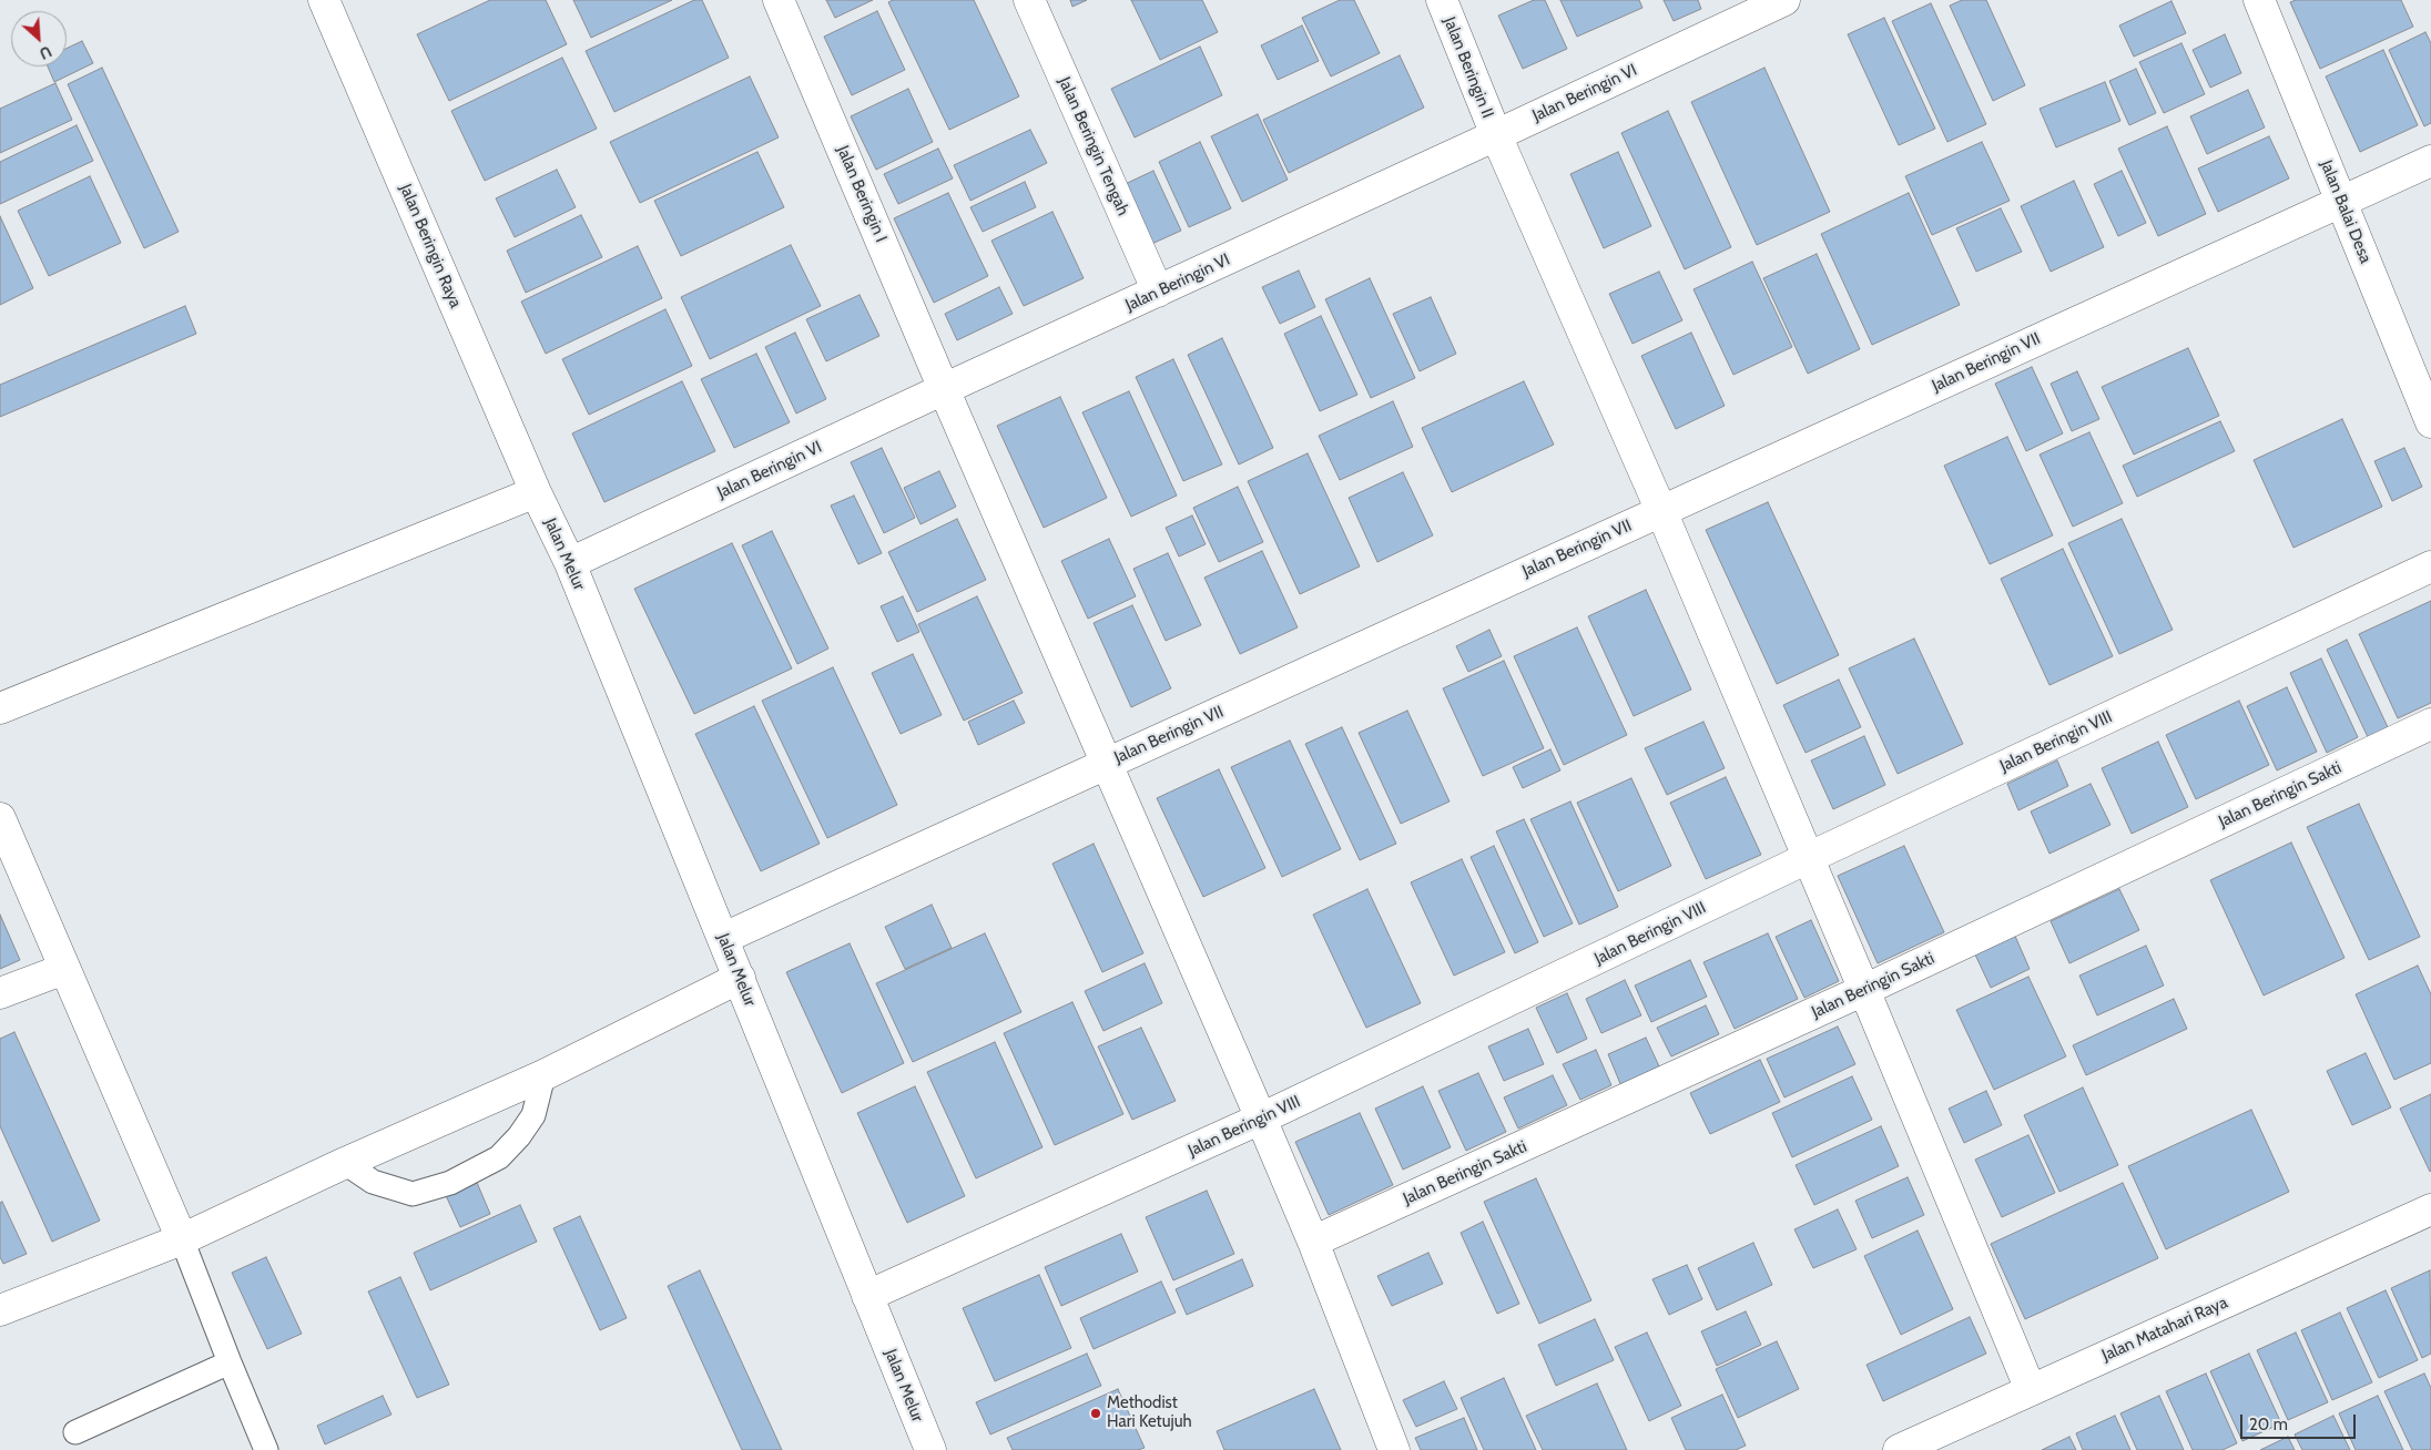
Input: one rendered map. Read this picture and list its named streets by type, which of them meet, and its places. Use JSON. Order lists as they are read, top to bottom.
{
  "streets": {
    "street": [
      "Jalan Beringin II",
      "Jalan Beringin VI",
      "Jalan Beringin Tengah",
      "Jalan Beringin I",
      "Jalan Balai Desa",
      "Jalan Beringin Raya",
      "Jalan Beringin VII",
      "Jalan Melur",
      "Jalan Beringin VIII",
      "Jalan Beringin Sakti",
      "Jalan Matahari Raya"
    ]
  },
  "crossings": [
    ["Jalan Beringin II", "Jalan Beringin VI"],
    ["Jalan Beringin II", "Jalan Beringin VII"],
    ["Jalan Beringin II", "Jalan Beringin VIII"],
    ["Jalan Beringin II", "Jalan Beringin Sakti"],
    ["Jalan Beringin II", "Jalan Matahari Raya"],
    ["Jalan Beringin VI", "Jalan Beringin Tengah"],
    ["Jalan Beringin VI", "Jalan Beringin I"],
    ["Jalan Beringin VI", "Jalan Melur"],
    ["Jalan Beringin I", "Jalan Beringin VII"],
    ["Jalan Beringin I", "Jalan Beringin VIII"],
    ["Jalan Beringin I", "Jalan Beringin Sakti"],
    ["Jalan Balai Desa", "Jalan Beringin VII"],
    ["Jalan Beringin Raya", "Jalan Melur"],
    ["Jalan Beringin VII", "Jalan Melur"],
    ["Jalan Melur", "Jalan Beringin VIII"]
  ],
  "places": ["Methodist Hari Ketujuh"],
  "scale_bar": "20 m",
  "north": "bottom right"
}
